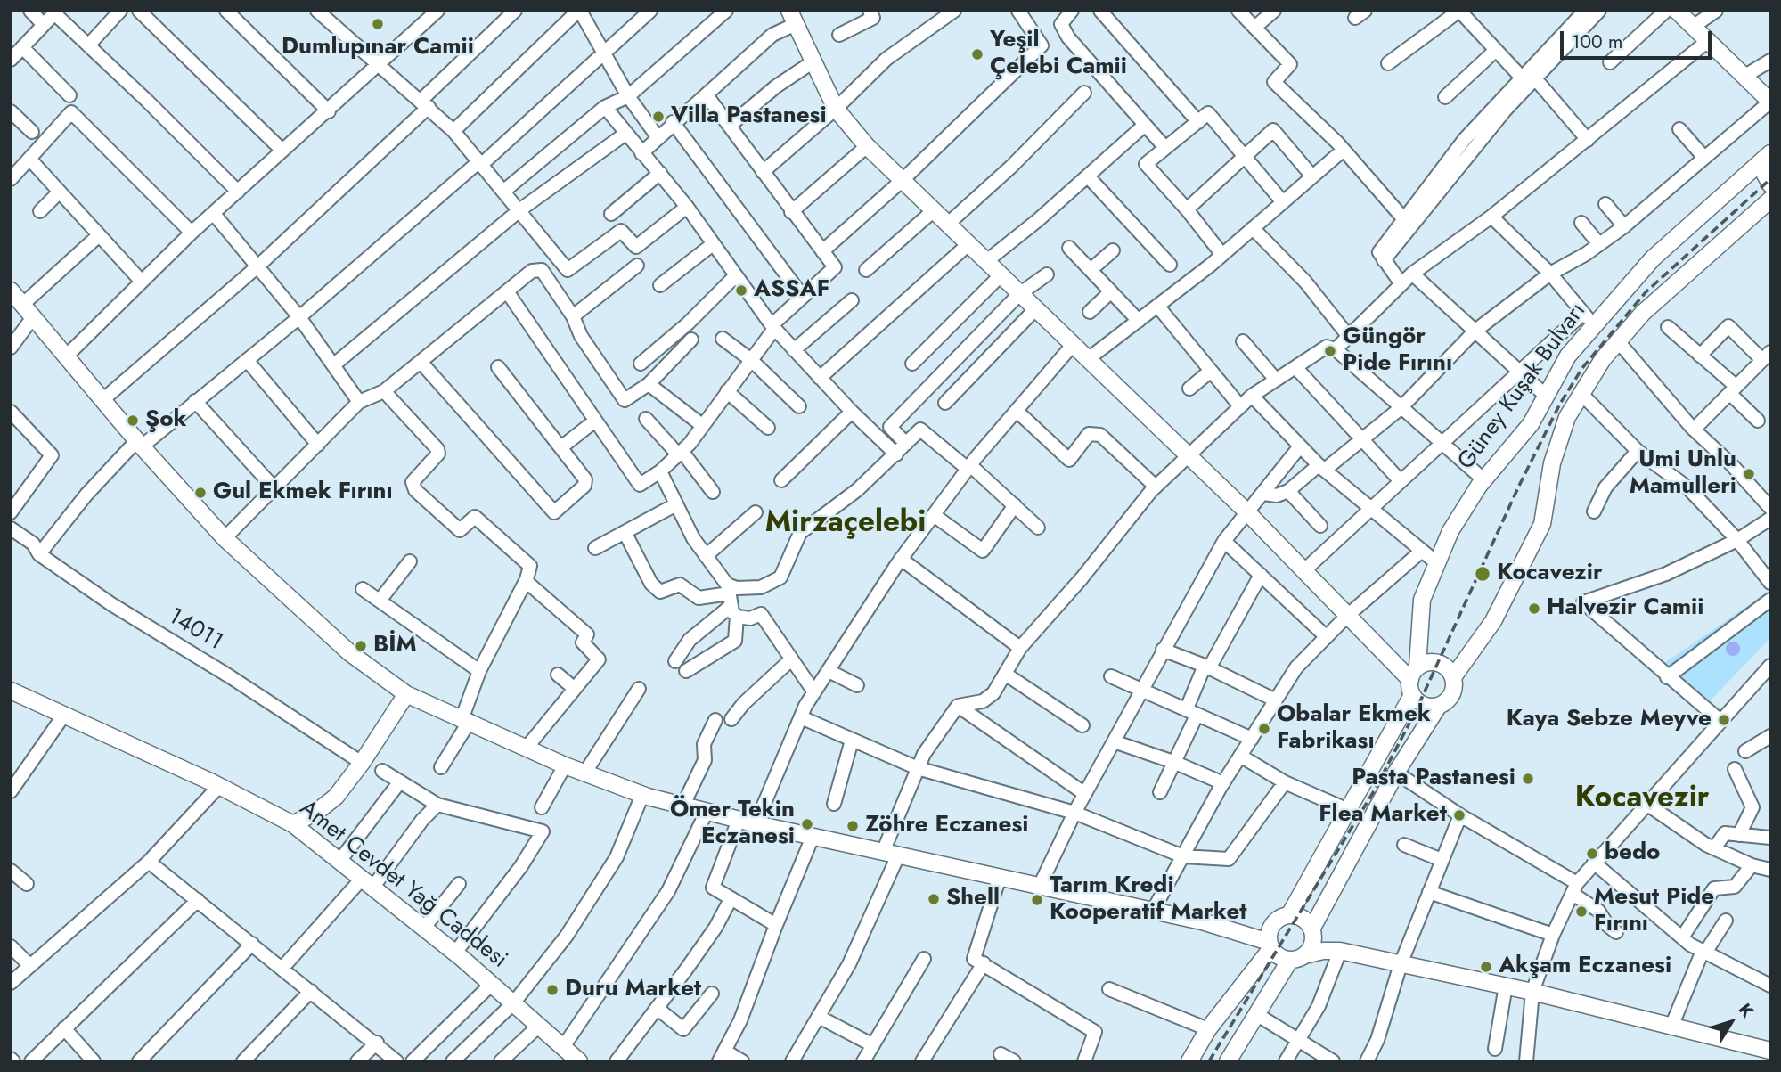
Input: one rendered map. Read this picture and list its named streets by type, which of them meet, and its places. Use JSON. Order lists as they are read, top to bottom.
{
  "streets": {
    "main road": ["Güney Kuşak Bulvarı", "Amet Cevdet Yağ Caddesi"],
    "street": ["14011"]
  },
  "districts": ["Mirzaçelebi", "Kocavezir"],
  "places": [
    "Dumlupınar Camii",
    "Yeşil Çelebi Camii",
    "Villa Pastanesi",
    "ASSAF",
    "Güngör Pide Fırını",
    "Şok",
    "Umi Unlu Mamulleri",
    "Gul Ekmek Fırını",
    "Kocavezir",
    "Halvezir Camii",
    "BİM",
    "Kaya Sebze Meyve",
    "Obalar Ekmek Fabrikası",
    "Pasta Pastanesi",
    "Flea Market",
    "Ömer Tekin Eczanesi",
    "Zöhre Eczanesi",
    "bedo",
    "Shell",
    "Tarım Kredi Kooperatif Market",
    "Mesut Pide Fırını",
    "Akşam Eczanesi",
    "Duru Market"
  ],
  "scale_bar": "100 m",
  "north": "top right"
}
